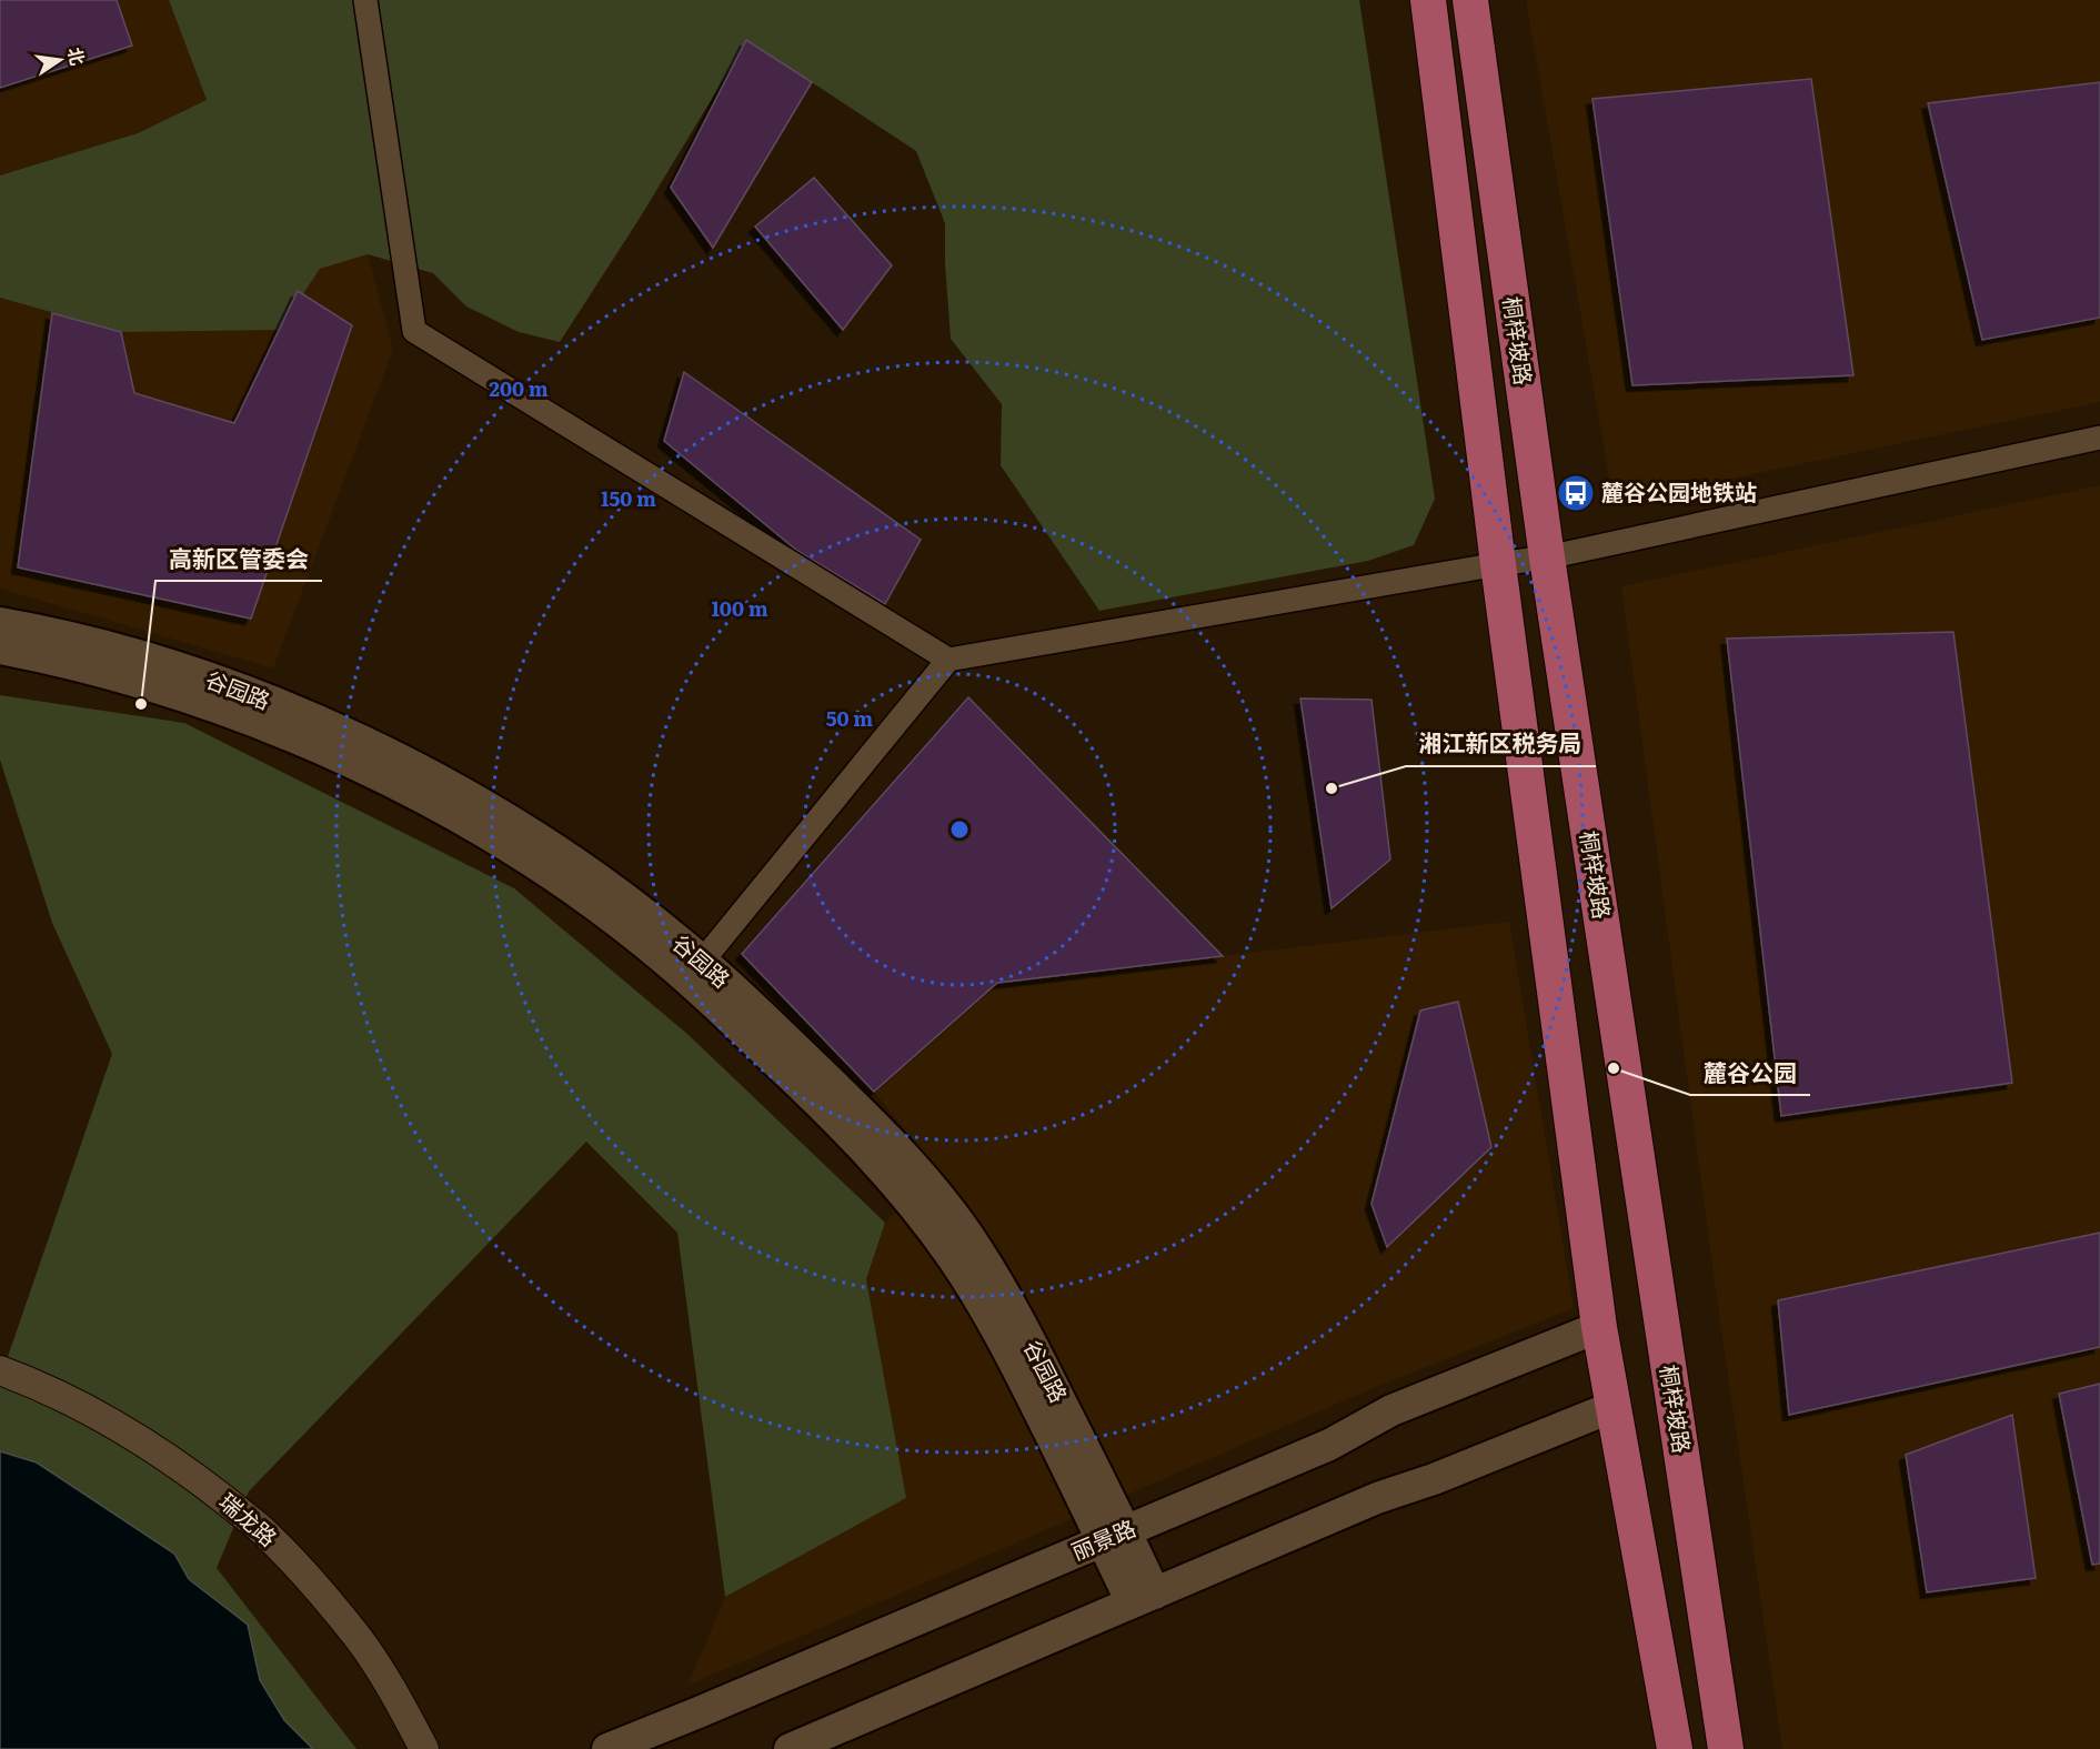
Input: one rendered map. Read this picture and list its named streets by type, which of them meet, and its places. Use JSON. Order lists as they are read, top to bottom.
{
  "streets": {
    "main road": ["桐梓坡路", "谷园路", "丽景路"],
    "street": ["瑞龙路"]
  },
  "crossings": [
    ["谷园路", "丽景路"]
  ],
  "places": {
    "bus stop": ["麓谷公园地铁站"],
    "other": ["高新区管委会", "湘江新区税务局", "麓谷公园"]
  },
  "north": "right",
  "rings": [
    "200 m",
    "150 m",
    "100 m",
    "50 m"
  ]
}
